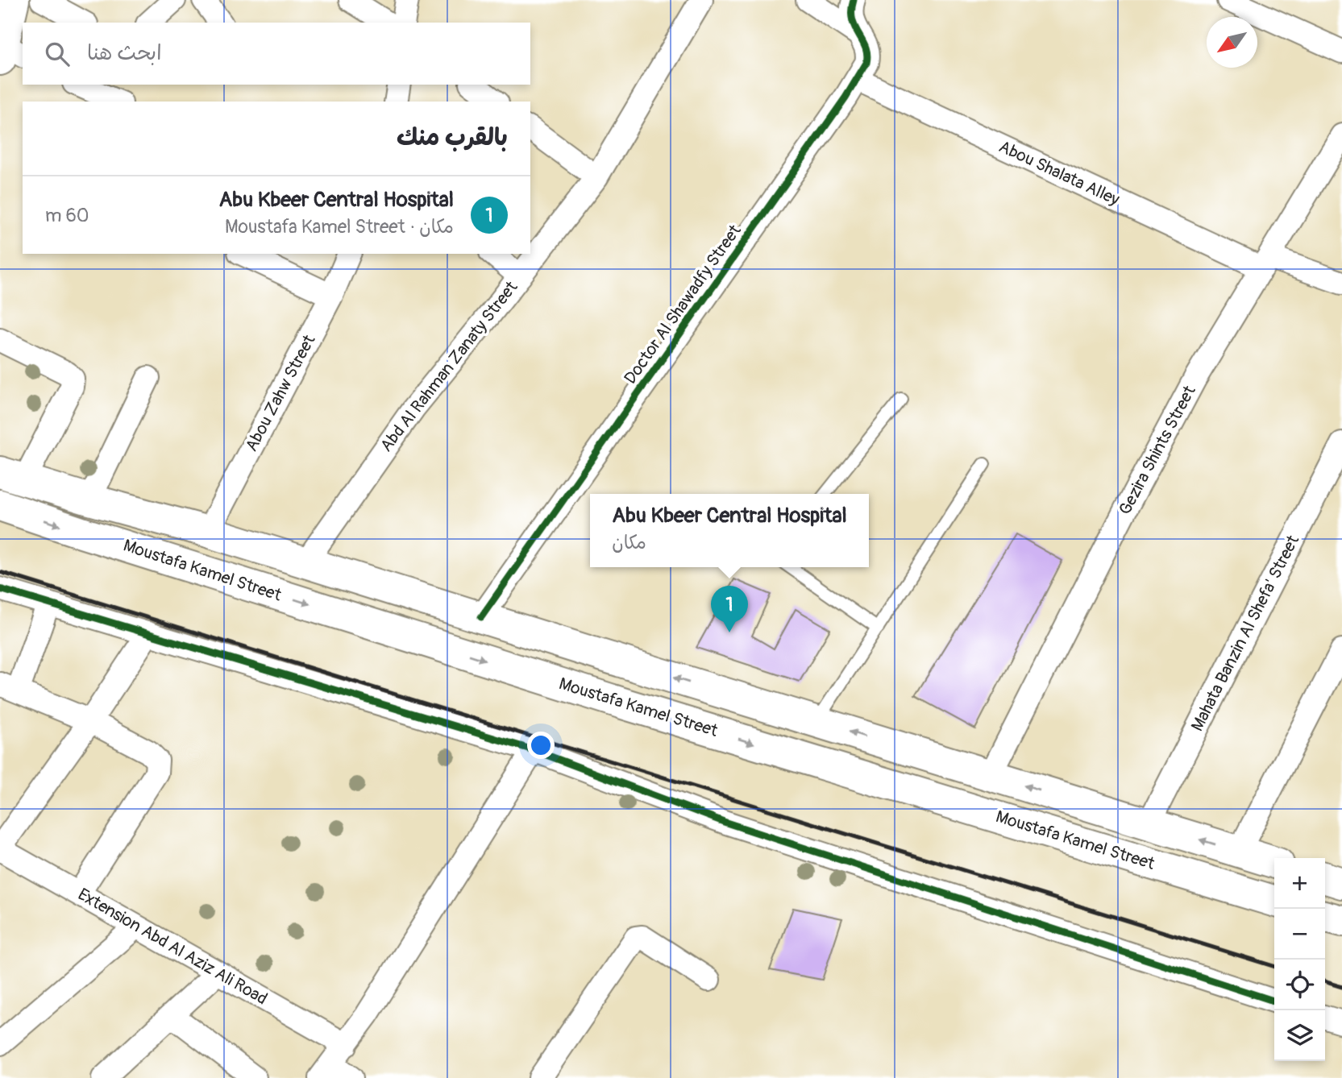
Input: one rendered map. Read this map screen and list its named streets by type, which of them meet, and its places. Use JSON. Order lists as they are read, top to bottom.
{
  "streets": {
    "main road": ["Moustafa Kamel Street"],
    "street": [
      "Abou Shalata Alley",
      "Doctor Al Shawadfy Street",
      "Abd Al Rahman Zanaty Street",
      "Abou Zahw Street",
      "Gezira Shints Street",
      "Mahata Banzin Al Shefa' Street",
      "Extension Abd Al Aziz Ali Road"
    ]
  },
  "crossings": [
    ["Abou Shalata Alley", "Doctor Al Shawadfy Street"],
    ["Abou Shalata Alley", "Gezira Shints Street"],
    ["Doctor Al Shawadfy Street", "Moustafa Kamel Street"],
    ["Abd Al Rahman Zanaty Street", "Moustafa Kamel Street"],
    ["Abou Zahw Street", "Moustafa Kamel Street"],
    ["Gezira Shints Street", "Moustafa Kamel Street"],
    ["Moustafa Kamel Street", "Mahata Banzin Al Shefa' Street"]
  ],
  "north": "bottom left",
  "page": {
    "search": "ابحث هنا",
    "heading": "بالقرب منك",
    "list": [
      {
        "mark": "1",
        "name": "Abu Kbeer Central Hospital",
        "note": "مكان · Moustafa Kamel Street",
        "value": "60 m"
      }
    ],
    "popup": ["Abu Kbeer Central Hospital", "مكان"],
    "pins": "1",
    "map_buttons": ["+", "−"]
  }
}
